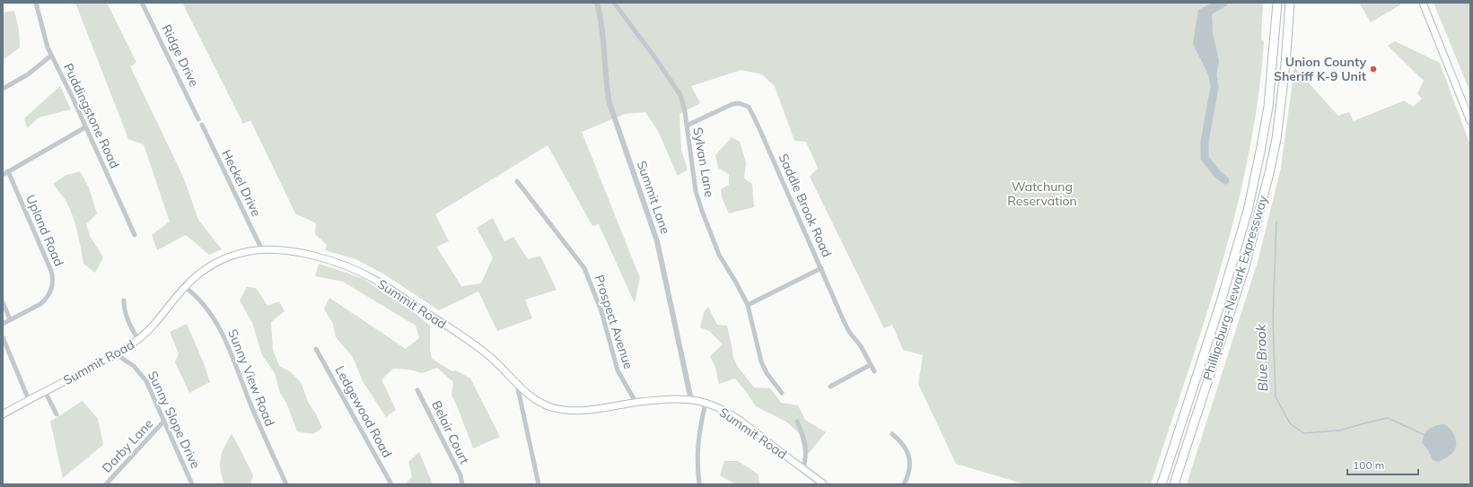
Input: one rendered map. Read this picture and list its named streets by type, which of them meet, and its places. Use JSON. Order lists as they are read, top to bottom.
{
  "streets": {
    "highway": ["Phillipsburg-Newark Expressway"],
    "main road": ["Summit Road"],
    "street": [
      "Ridge Drive",
      "Puddingstone Road",
      "Sylvan Lane",
      "Heckel Drive",
      "Summit Lane",
      "Saddle Brook Road",
      "Upland Road",
      "Prospect Avenue",
      "Sunny View Road",
      "Ledgewood Road",
      "Sunny Slope Drive",
      "Belair Court",
      "Darby Lane"
    ]
  },
  "crossings": [
    ["Sylvan Lane", "Saddle Brook Road"],
    ["Heckel Drive", "Summit Road"],
    ["Summit Lane", "Summit Road"],
    ["Summit Road", "Prospect Avenue"],
    ["Summit Road", "Sunny View Road"],
    ["Summit Road", "Sunny Slope Drive"],
    ["Sunny Slope Drive", "Darby Lane"]
  ],
  "water": ["Blue Brook"],
  "parks": ["Watchung Reservation"],
  "places": ["Union County Sheriff K-9 Unit"],
  "scale_bar": "100 m"
}
